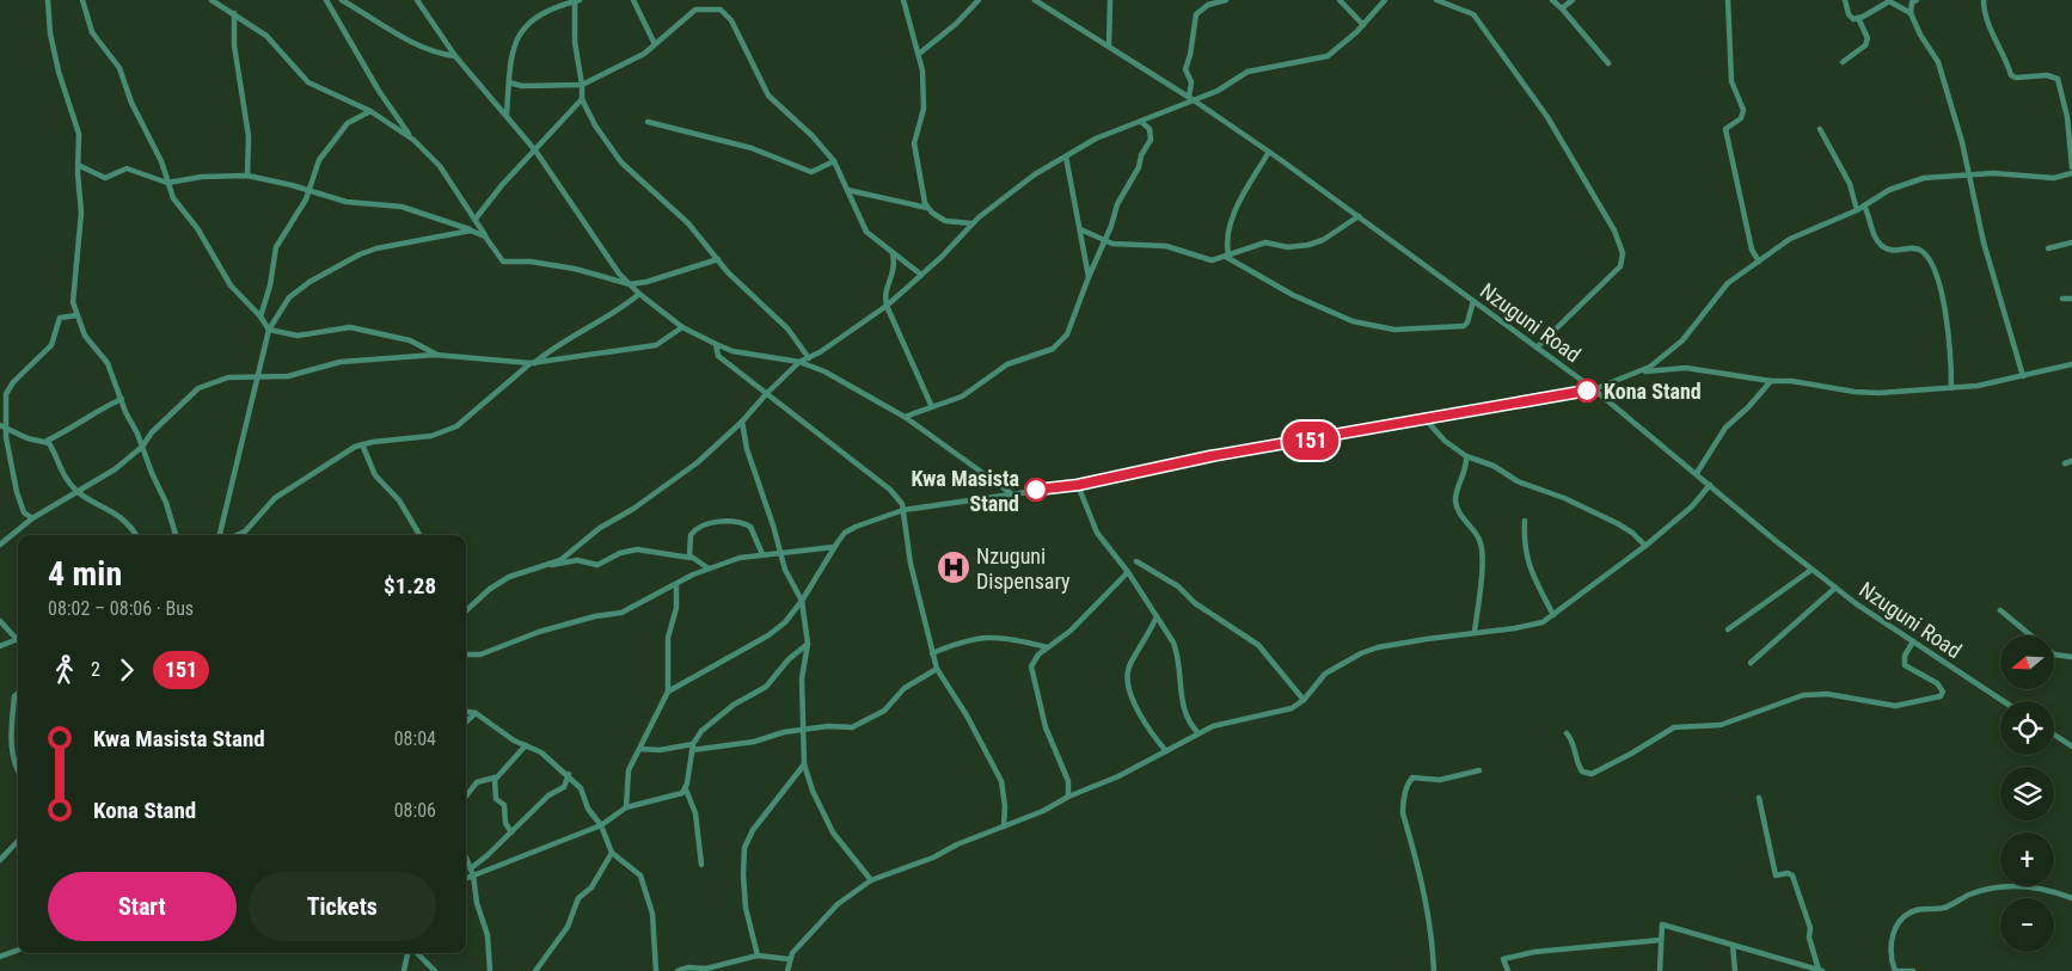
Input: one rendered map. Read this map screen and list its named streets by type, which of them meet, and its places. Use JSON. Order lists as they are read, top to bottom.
{
  "streets": {
    "street": ["Nzuguni Road"]
  },
  "places": {
    "other": ["Kona Stand", "Kwa Masista Stand"],
    "hospital": ["Nzuguni Dispensary"]
  },
  "lines": ["bus line 151"],
  "north": "left",
  "page": {
    "on_map": "151",
    "heading": ["4 min", "08:02 – 08:06 · Bus", "$1.28"],
    "map_buttons": ["+", "−"],
    "legs": ["2", "151"],
    "list": [
      {
        "name": "Kwa Masista Stand",
        "value": "08:04"
      },
      {
        "name": "Kona Stand",
        "value": "08:06"
      }
    ],
    "buttons": ["Start", "Tickets"]
  }
}
